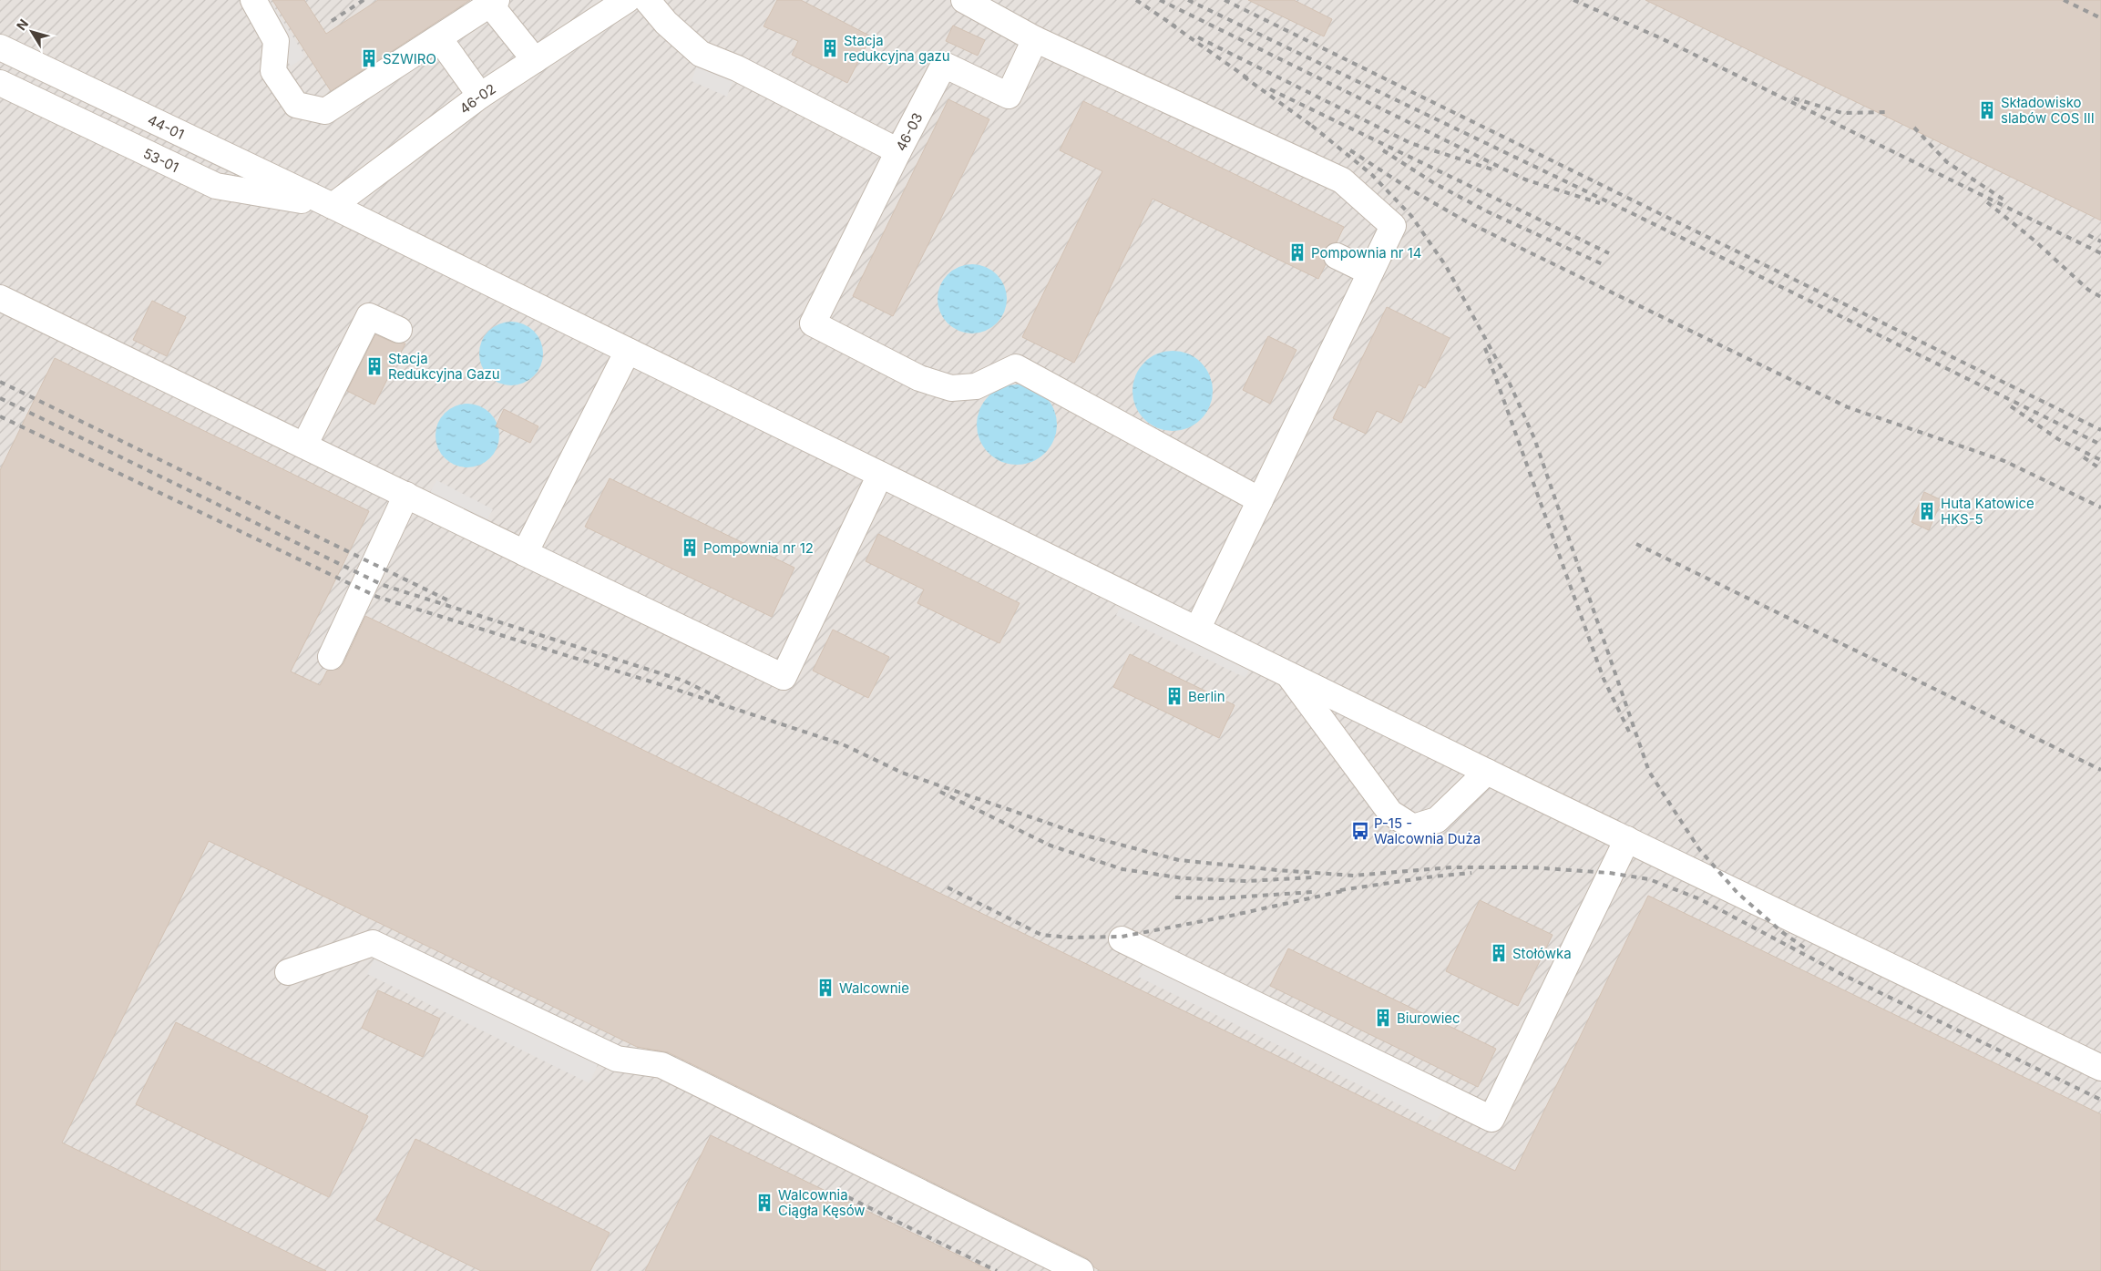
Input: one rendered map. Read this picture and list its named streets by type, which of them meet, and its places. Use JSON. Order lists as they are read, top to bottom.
{
  "streets": {
    "lane": [
      "46-02",
      "44-01",
      "46-03",
      "53-01"
    ]
  },
  "crossings": [
    ["46-02", "44-01"],
    ["46-02", "53-01"],
    ["44-01", "53-01"]
  ],
  "places": {
    "building": [
      "Stacja redukcyjna gazu",
      "SZWIRO",
      "Składowisko slabów COS III",
      "Pompownia nr 14",
      "Stacja Redukcyjna Gazu",
      "Huta Katowice HKS-5",
      "Pompownia nr 12",
      "Berlin",
      "Stołówka",
      "Walcownie",
      "Biurowiec",
      "Walcownia Ciągła Kęsów"
    ],
    "bus stop": ["P-15 - Walcownia Duża"]
  },
  "north": "top left"
}
